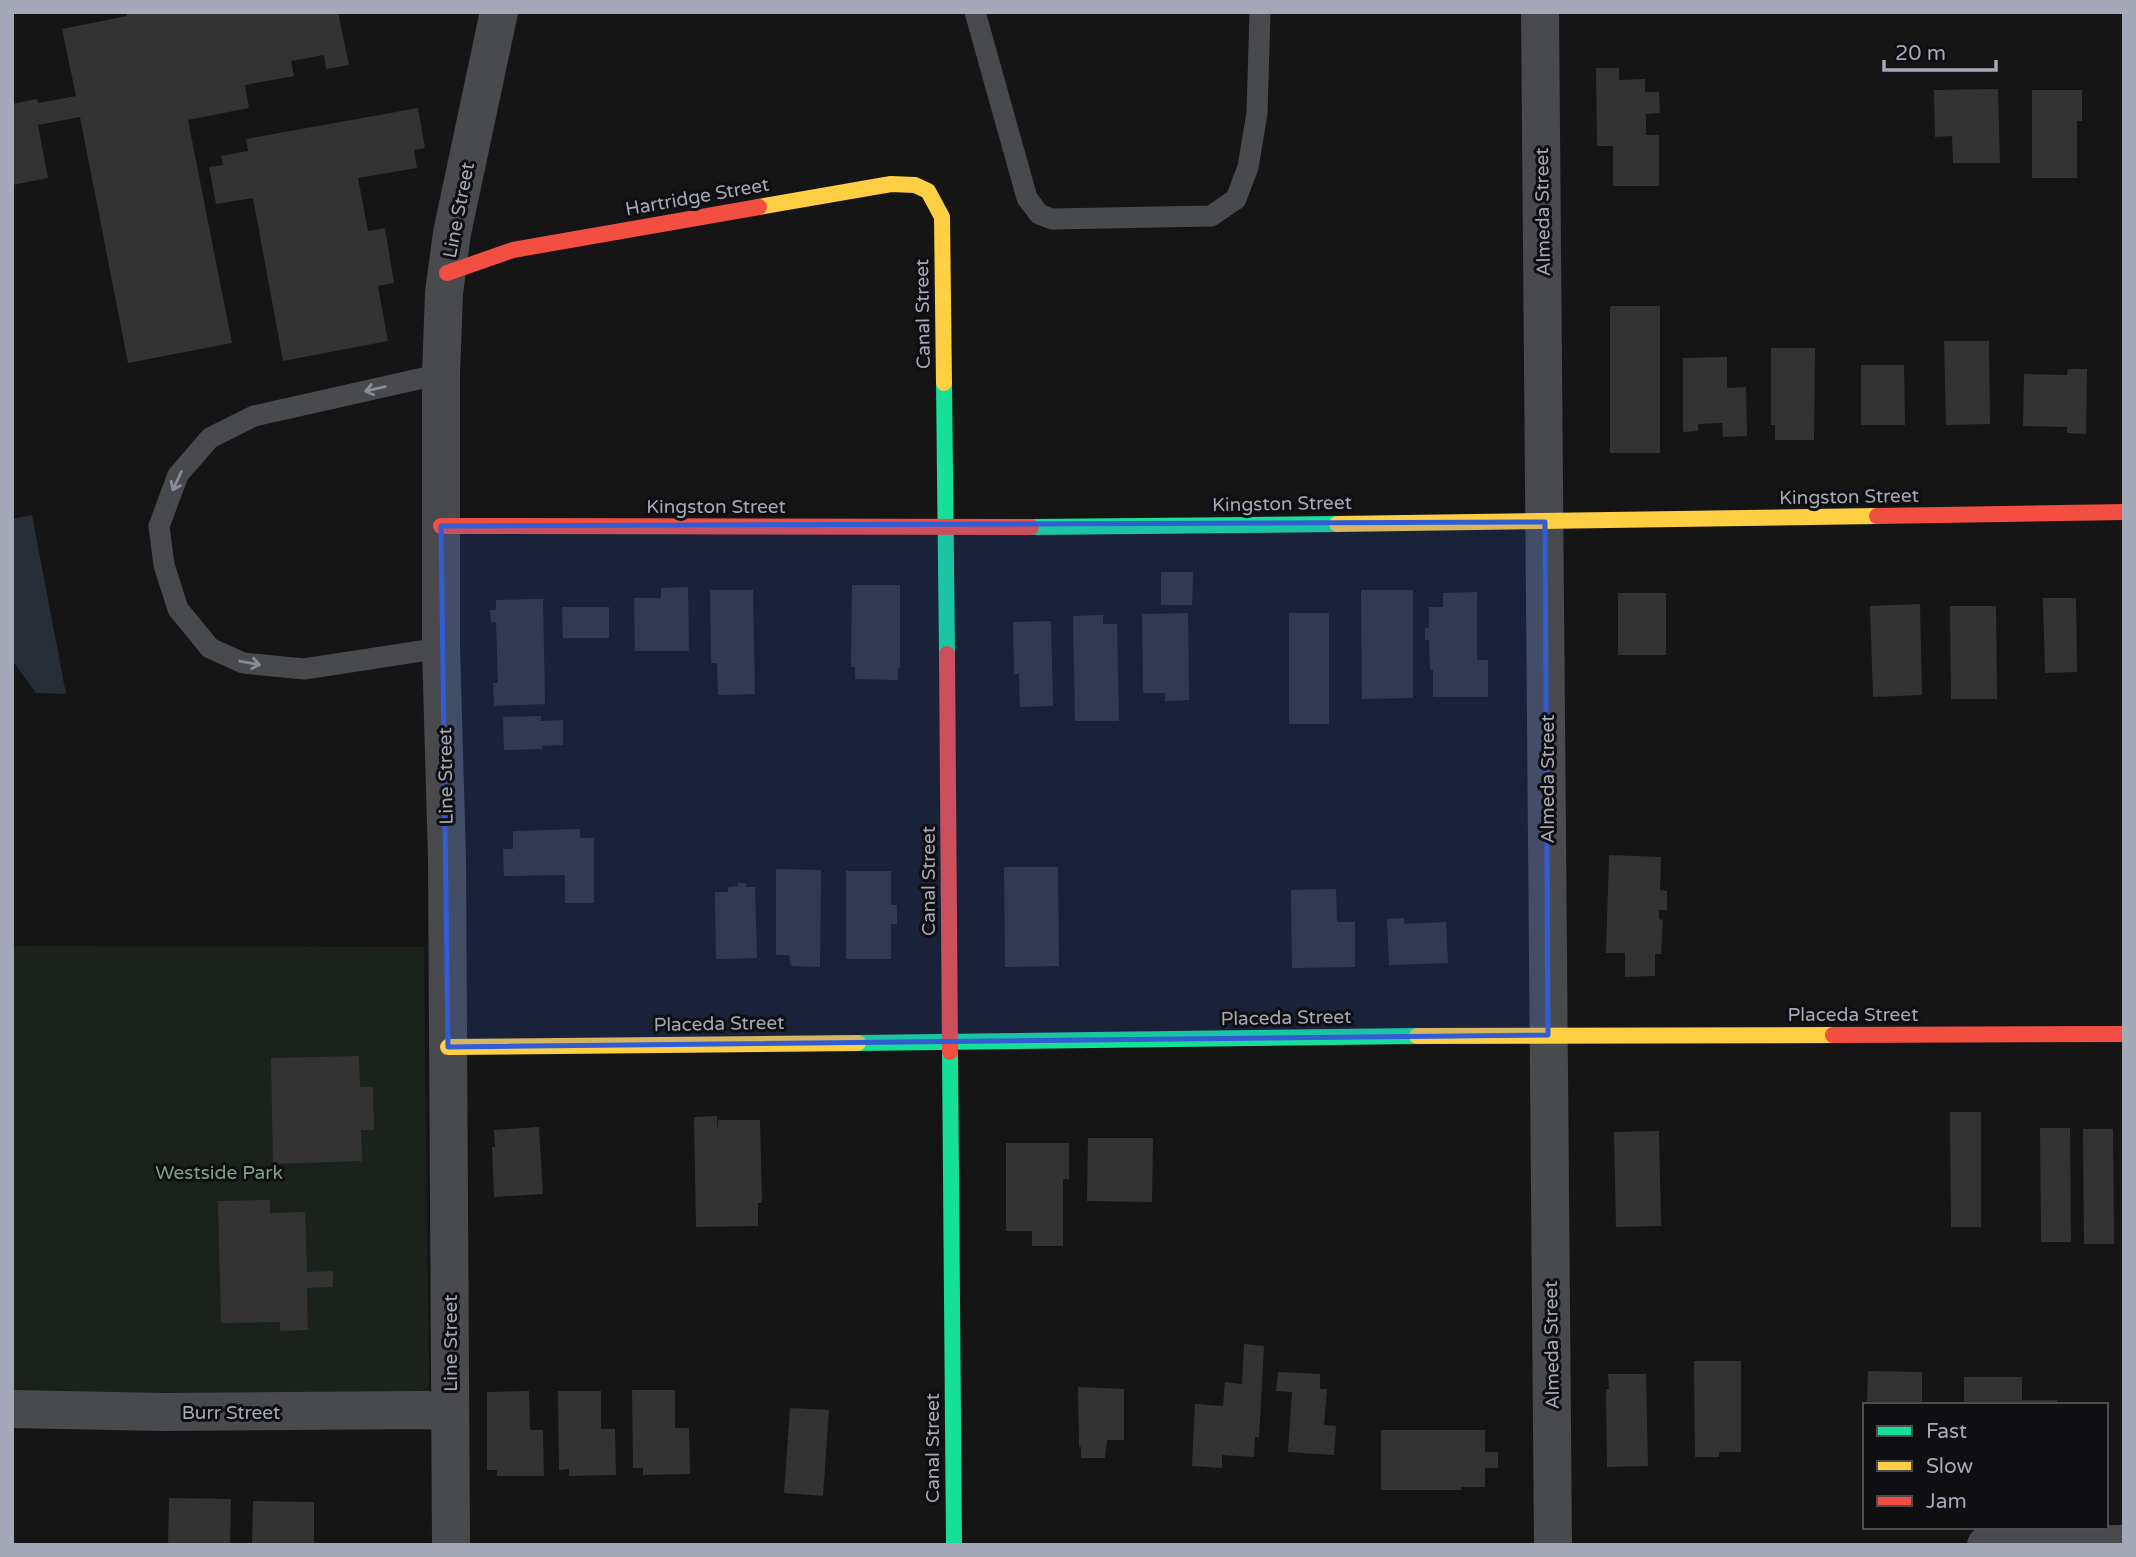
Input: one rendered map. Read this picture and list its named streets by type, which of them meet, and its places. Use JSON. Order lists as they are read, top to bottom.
{
  "streets": {
    "street": [
      "Hartridge Street",
      "Line Street",
      "Almeda Street",
      "Canal Street",
      "Kingston Street",
      "Placeda Street",
      "Burr Street"
    ]
  },
  "crossings": [
    ["Hartridge Street", "Line Street"],
    ["Hartridge Street", "Canal Street"],
    ["Line Street", "Kingston Street"],
    ["Line Street", "Placeda Street"],
    ["Line Street", "Burr Street"],
    ["Almeda Street", "Kingston Street"],
    ["Almeda Street", "Placeda Street"],
    ["Canal Street", "Kingston Street"],
    ["Canal Street", "Placeda Street"]
  ],
  "parks": ["Westside Park"],
  "legend": ["Fast", "Slow", "Jam"],
  "scale_bar": "20 m"
}
